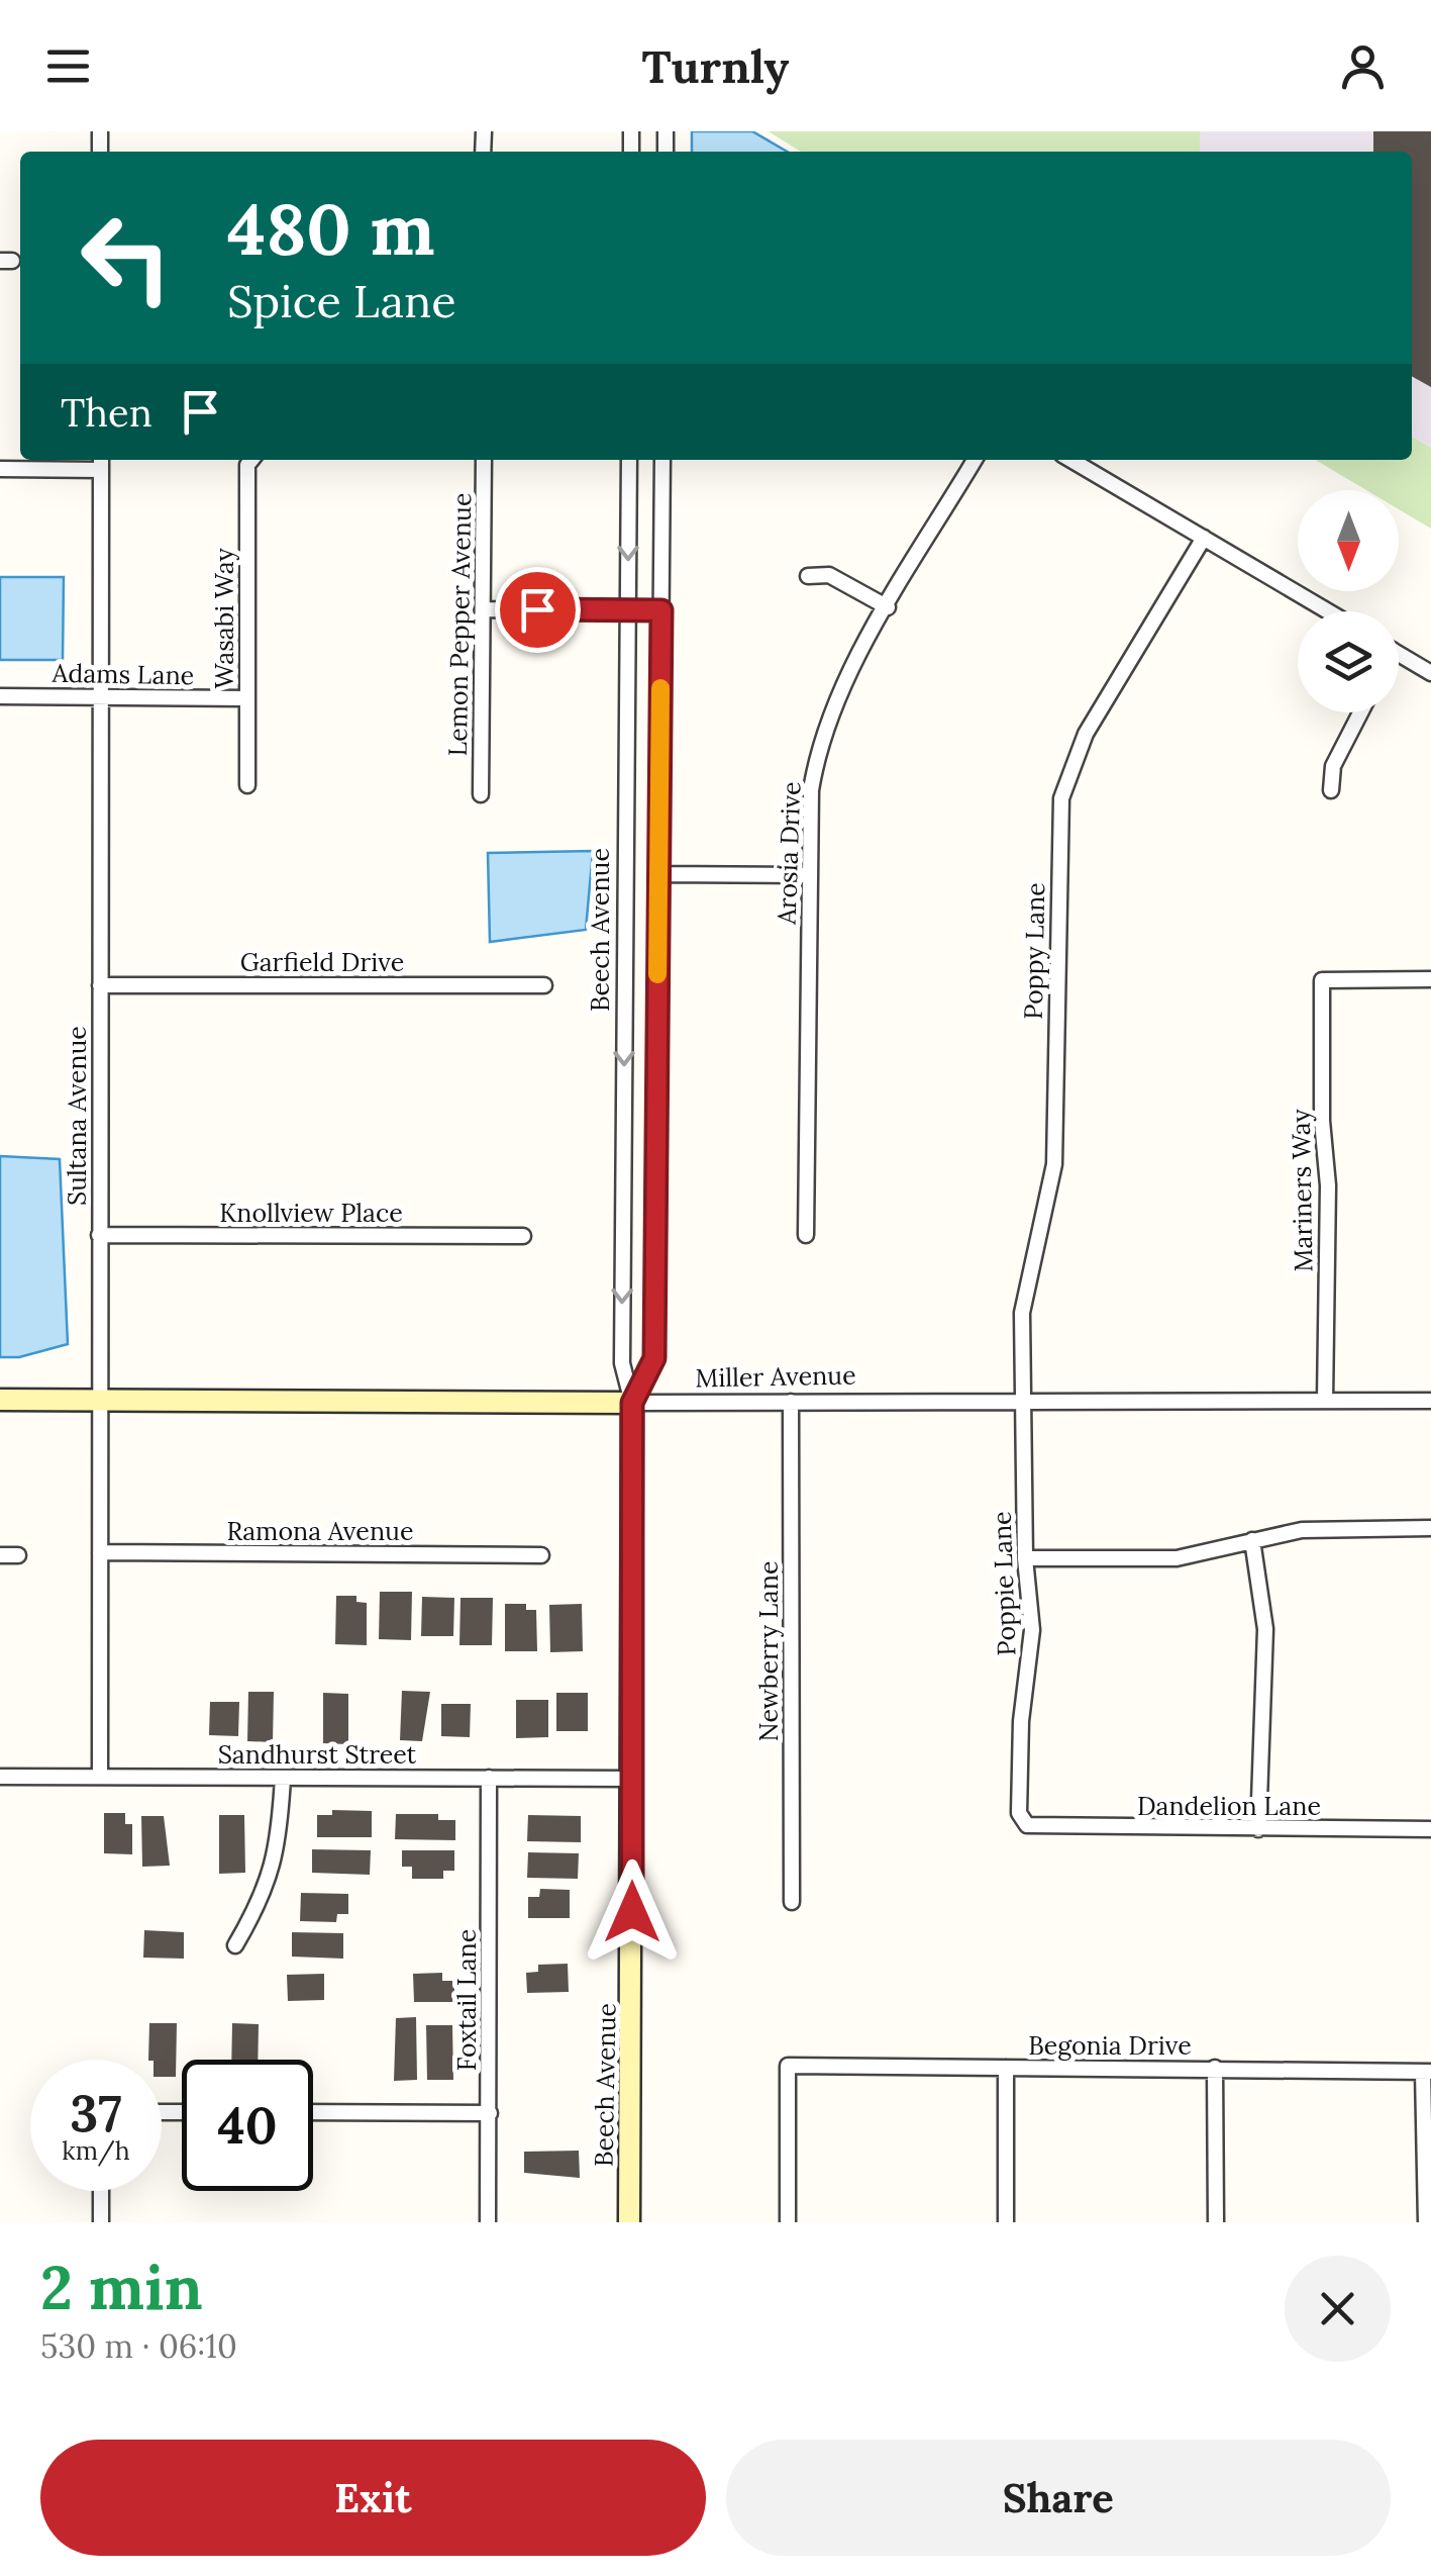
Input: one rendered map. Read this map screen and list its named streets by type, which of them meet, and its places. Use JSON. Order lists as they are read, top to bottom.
{
  "streets": {
    "street": [
      "Wasabi Way",
      "Lemon Pepper Avenue",
      "Adams Lane",
      "Arosia Drive",
      "Beech Avenue",
      "Poppy Lane",
      "Garfield Drive",
      "Sultana Avenue",
      "Mariners Way",
      "Knollview Place",
      "Miller Avenue",
      "Ramona Avenue",
      "Poppie Lane",
      "Newberry Lane",
      "Sandhurst Street",
      "Dandelion Lane",
      "Foxtail Lane",
      "Begonia Drive"
    ]
  },
  "crossings": [
    ["Wasabi Way", "Adams Lane"],
    ["Adams Lane", "Sultana Avenue"],
    ["Beech Avenue", "Miller Avenue"],
    ["Beech Avenue", "Sandhurst Street"],
    ["Poppy Lane", "Miller Avenue"],
    ["Poppy Lane", "Poppie Lane"],
    ["Garfield Drive", "Sultana Avenue"],
    ["Sultana Avenue", "Knollview Place"],
    ["Sultana Avenue", "Miller Avenue"],
    ["Sultana Avenue", "Ramona Avenue"],
    ["Sultana Avenue", "Sandhurst Street"],
    ["Mariners Way", "Miller Avenue"],
    ["Miller Avenue", "Poppie Lane"],
    ["Miller Avenue", "Newberry Lane"],
    ["Poppie Lane", "Dandelion Lane"],
    ["Sandhurst Street", "Foxtail Lane"]
  ],
  "north": "bottom",
  "page": {
    "header": "Turnly",
    "turn": ["480 m", "Spice Lane"],
    "then": "Then",
    "speed": "37 km/h",
    "limit": "40",
    "heading": ["2 min", "530 m · 06:10"],
    "buttons": ["Exit", "Share"]
  }
}
